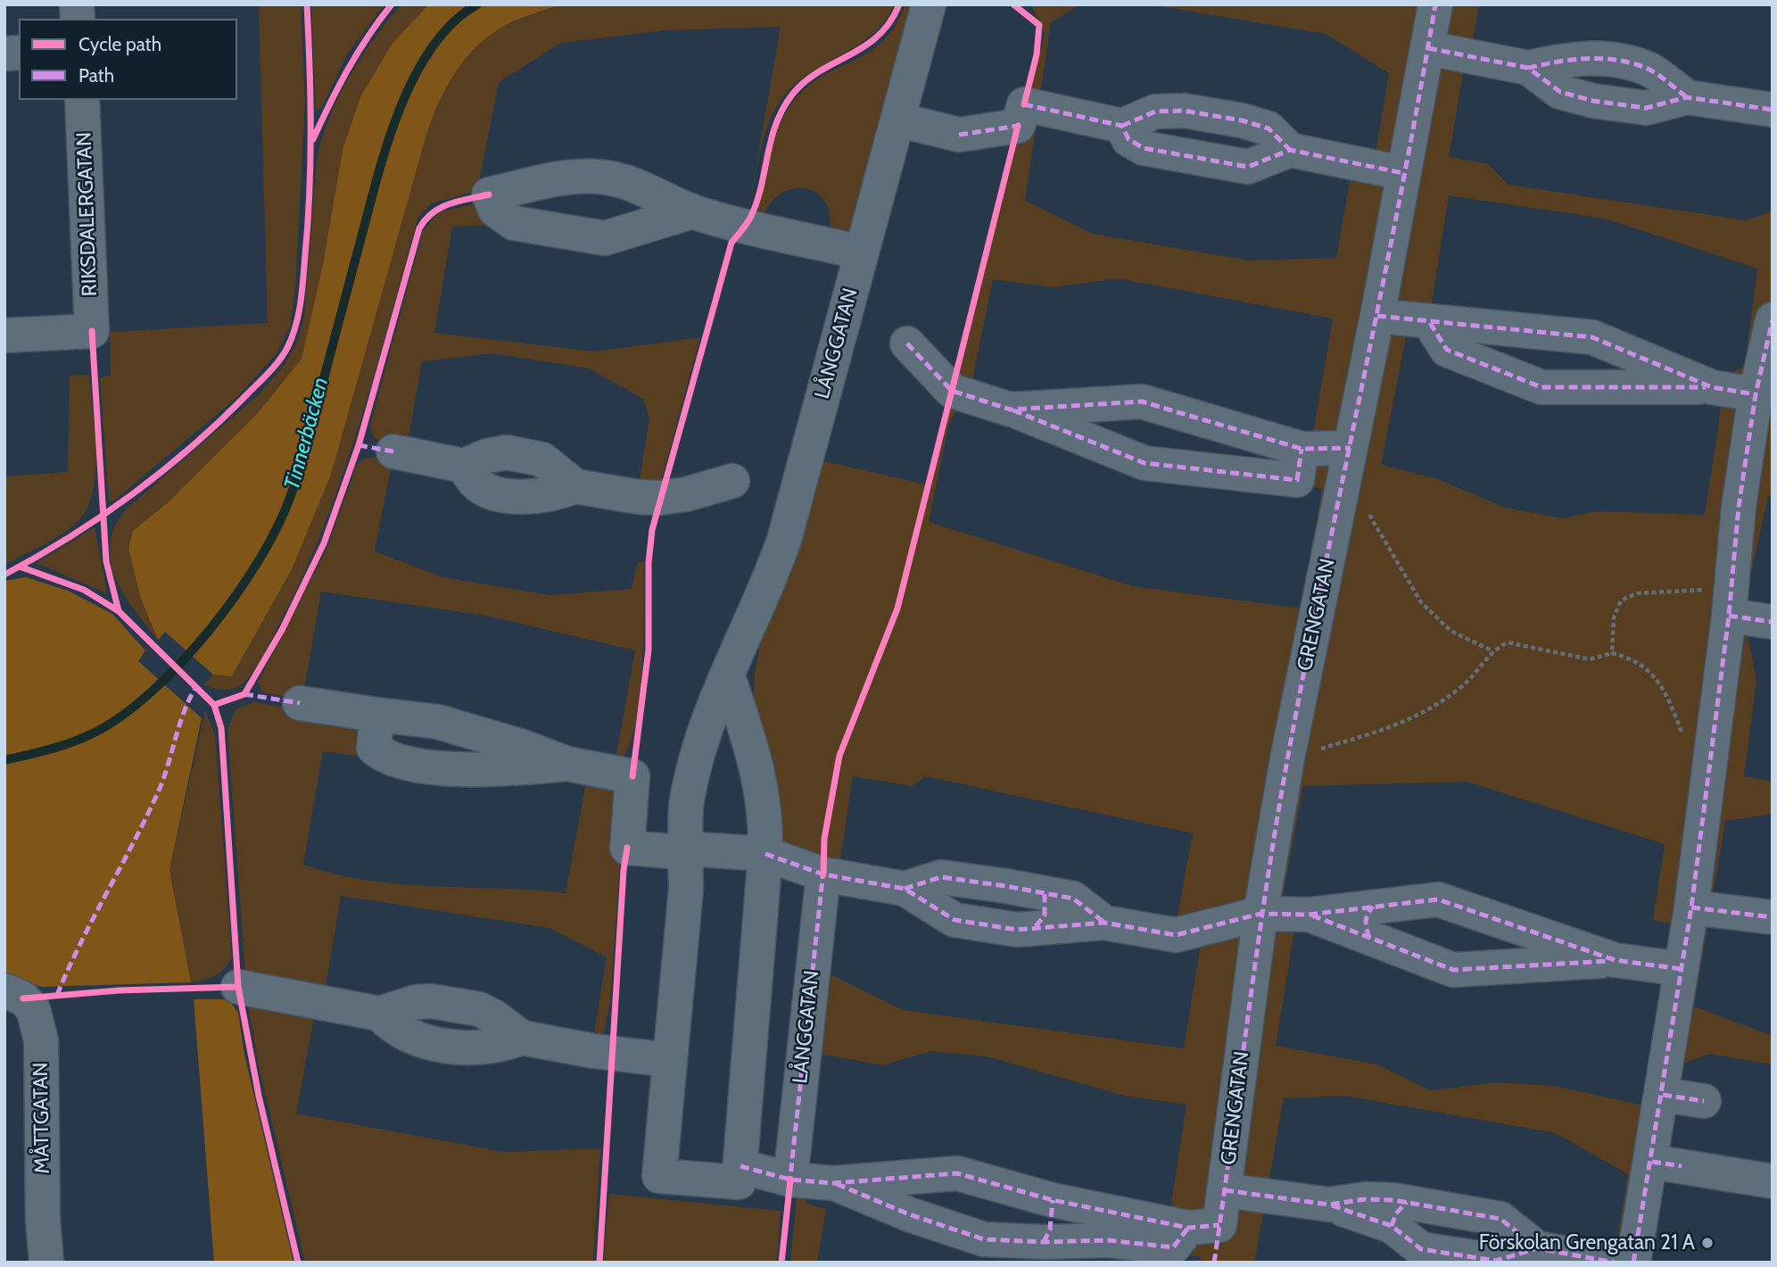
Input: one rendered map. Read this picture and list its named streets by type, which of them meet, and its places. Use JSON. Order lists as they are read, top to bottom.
{
  "streets": {
    "street": [
      "RIKSDALERGATAN",
      "LÅNGGATAN",
      "GRENGATAN",
      "MÅTTGATAN"
    ]
  },
  "water": ["Tinnerbäcken"],
  "places": ["Förskolan Grengatan 21 A"],
  "legend": ["Cycle path", "Path"]
}
